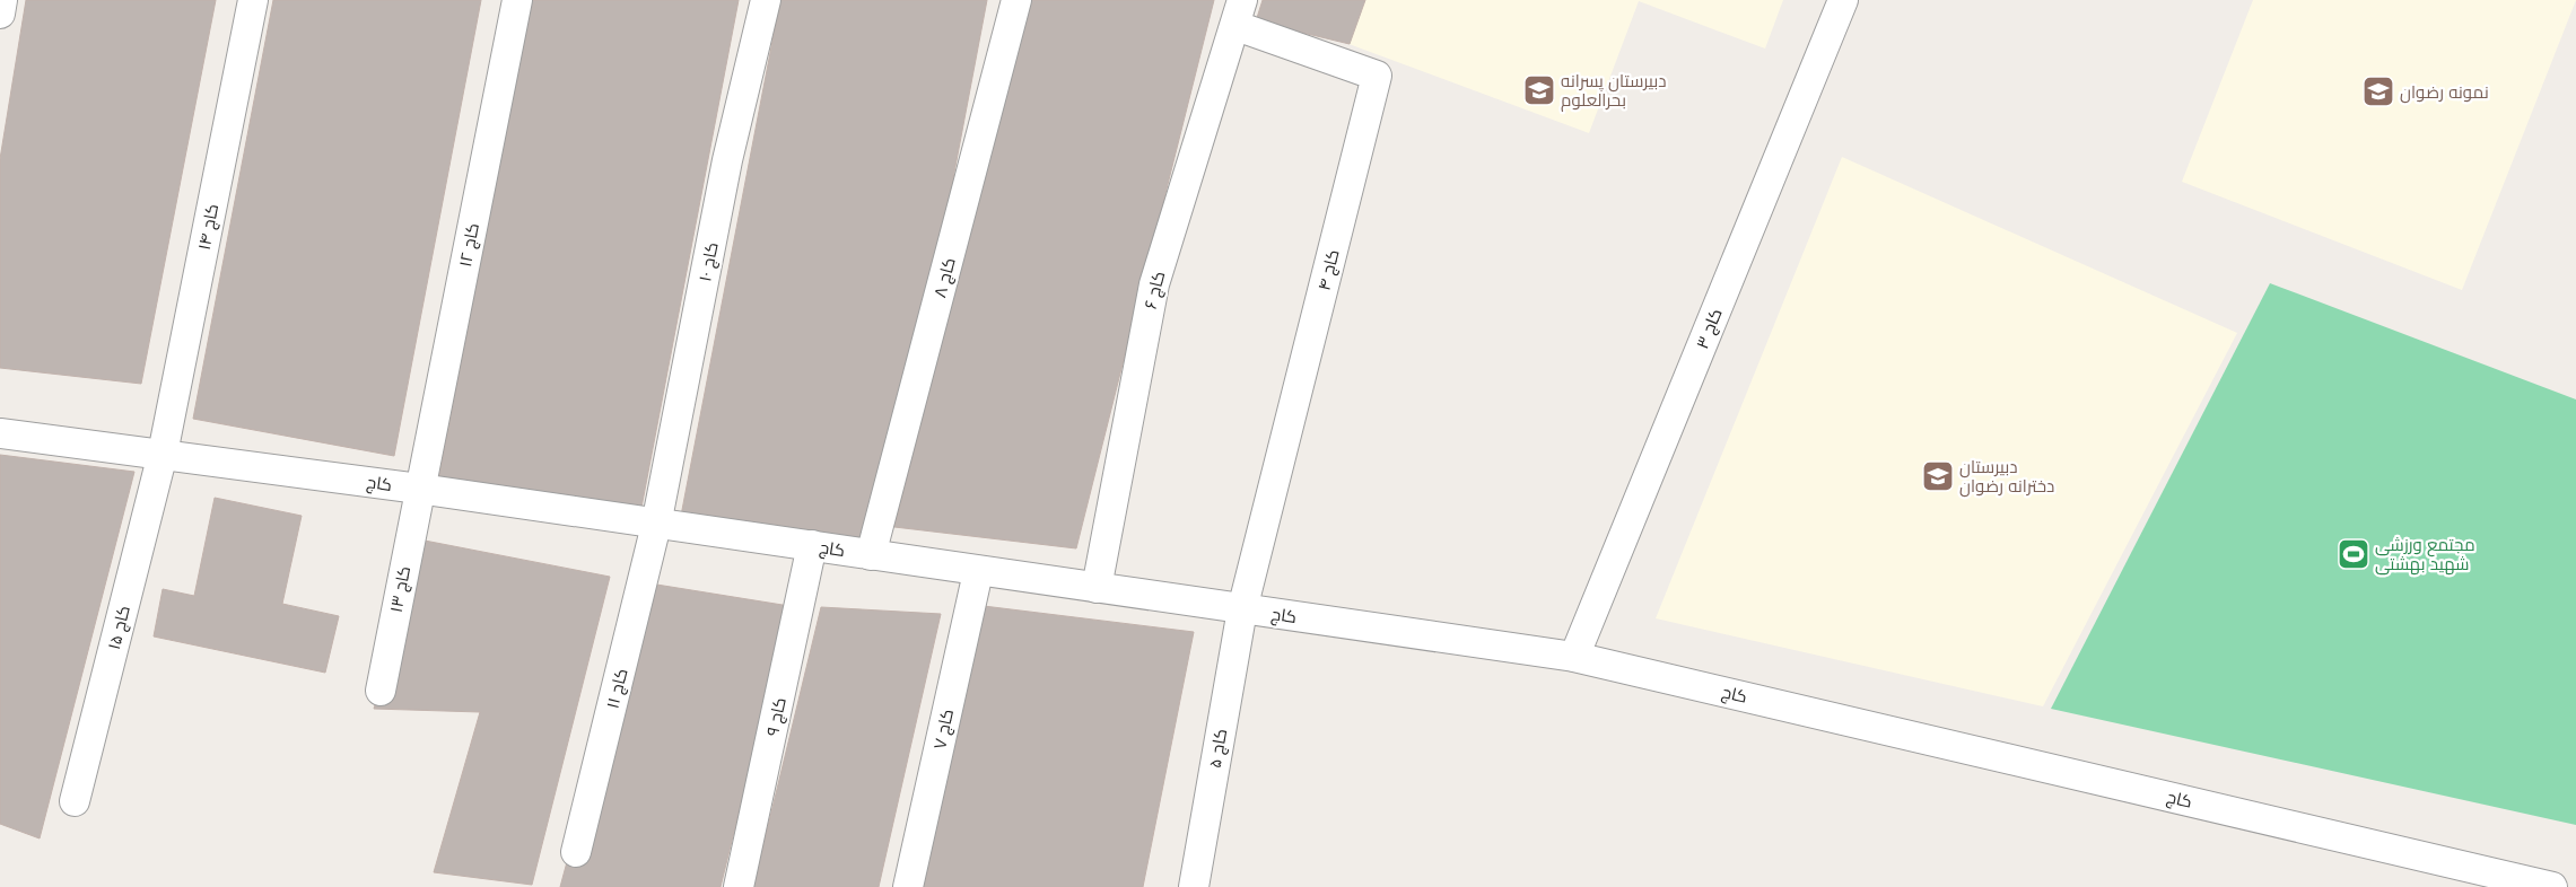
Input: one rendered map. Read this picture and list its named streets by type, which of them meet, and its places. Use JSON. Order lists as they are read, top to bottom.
{
  "streets": {
    "street": [
      "کاج ۱۴",
      "کاج ۱۲",
      "کاج ۱۰",
      "کاج ۴",
      "کاج ۸",
      "کاج ۶",
      "کاج ۳",
      "کاج",
      "کاج ۱۳",
      "کاج ۱۵",
      "کاج ۱۱",
      "کاج ۹",
      "کاج ۷",
      "کاج ۵"
    ]
  },
  "crossings": [
    ["کاج ۱۴", "کاج"],
    ["کاج ۱۴", "کاج ۱۵"],
    ["کاج ۱۲", "کاج"],
    ["کاج ۱۲", "کاج ۱۳"],
    ["کاج ۱۰", "کاج"],
    ["کاج ۱۰", "کاج ۱۱"],
    ["کاج ۴", "کاج ۶"],
    ["کاج ۴", "کاج"],
    ["کاج ۴", "کاج ۵"],
    ["کاج ۸", "کاج"],
    ["کاج ۶", "کاج"],
    ["کاج ۳", "کاج"],
    ["کاج", "کاج ۱۳"],
    ["کاج", "کاج ۱۵"],
    ["کاج", "کاج ۱۱"],
    ["کاج", "کاج ۹"],
    ["کاج", "کاج ۷"],
    ["کاج", "کاج ۵"]
  ],
  "places": {
    "school or university": ["دبیرستان پسرانه بحرالعلوم", "نمونه رضوان", "دبیرستان دخترانه رضوان"],
    "sports": ["مجتمع ورزشی شهید بهشتی"]
  }
}
